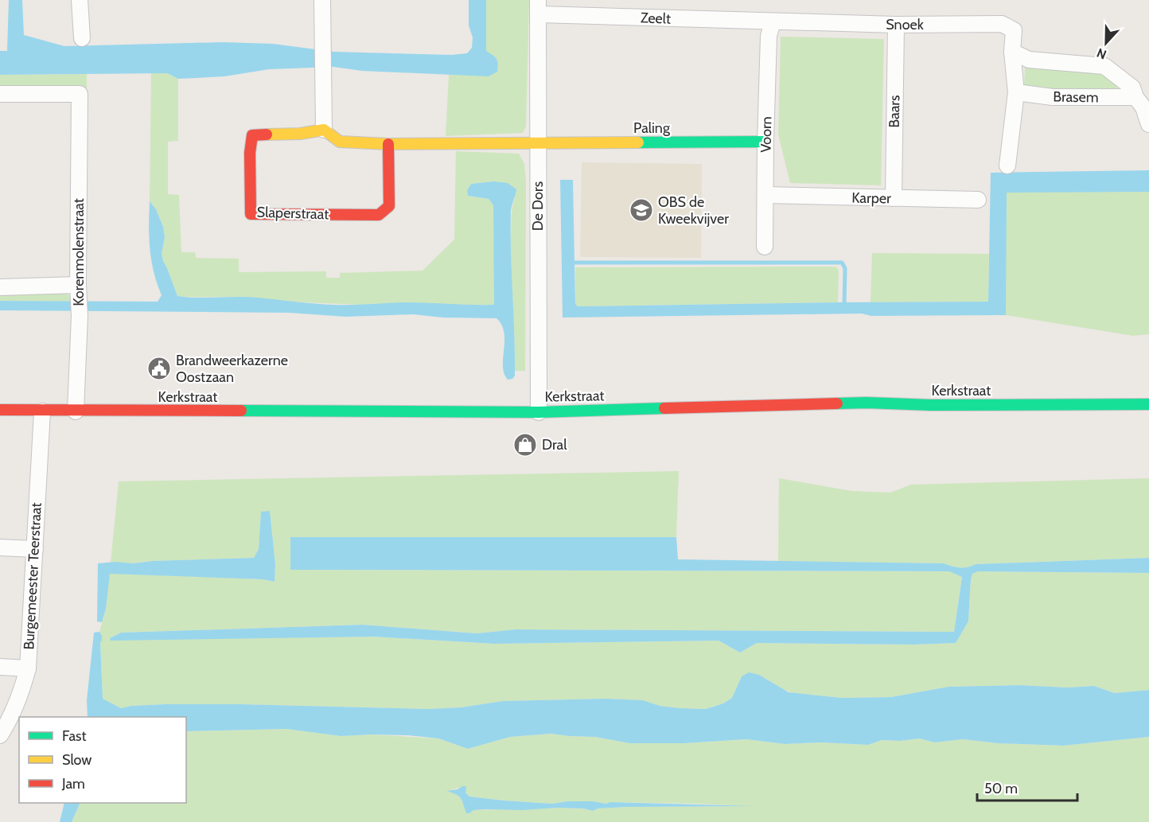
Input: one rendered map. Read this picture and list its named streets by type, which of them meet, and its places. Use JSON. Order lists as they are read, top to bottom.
{
  "streets": {
    "street": [
      "Zeelt",
      "Snoek",
      "Brasem",
      "Baars",
      "Paling",
      "Voorn",
      "Karper",
      "De Dors",
      "Slaperstraat",
      "Korenmolenstraat",
      "Kerkstraat",
      "Burgemeester Teerstraat"
    ]
  },
  "crossings": [
    ["Zeelt", "Snoek"],
    ["Zeelt", "Voorn"],
    ["Zeelt", "De Dors"],
    ["Snoek", "Baars"],
    ["Snoek", "Voorn"],
    ["Baars", "Karper"],
    ["Paling", "Voorn"],
    ["Paling", "De Dors"],
    ["Voorn", "Karper"],
    ["De Dors", "Kerkstraat"],
    ["Korenmolenstraat", "Kerkstraat"],
    ["Kerkstraat", "Burgemeester Teerstraat"]
  ],
  "places": {
    "school or university": ["OBS de Kweekvijver"],
    "public building": ["Brandweerkazerne Oostzaan"],
    "shop": ["Dral"]
  },
  "legend": ["Fast", "Slow", "Jam"],
  "scale_bar": "50 m",
  "north": "bottom"
}
